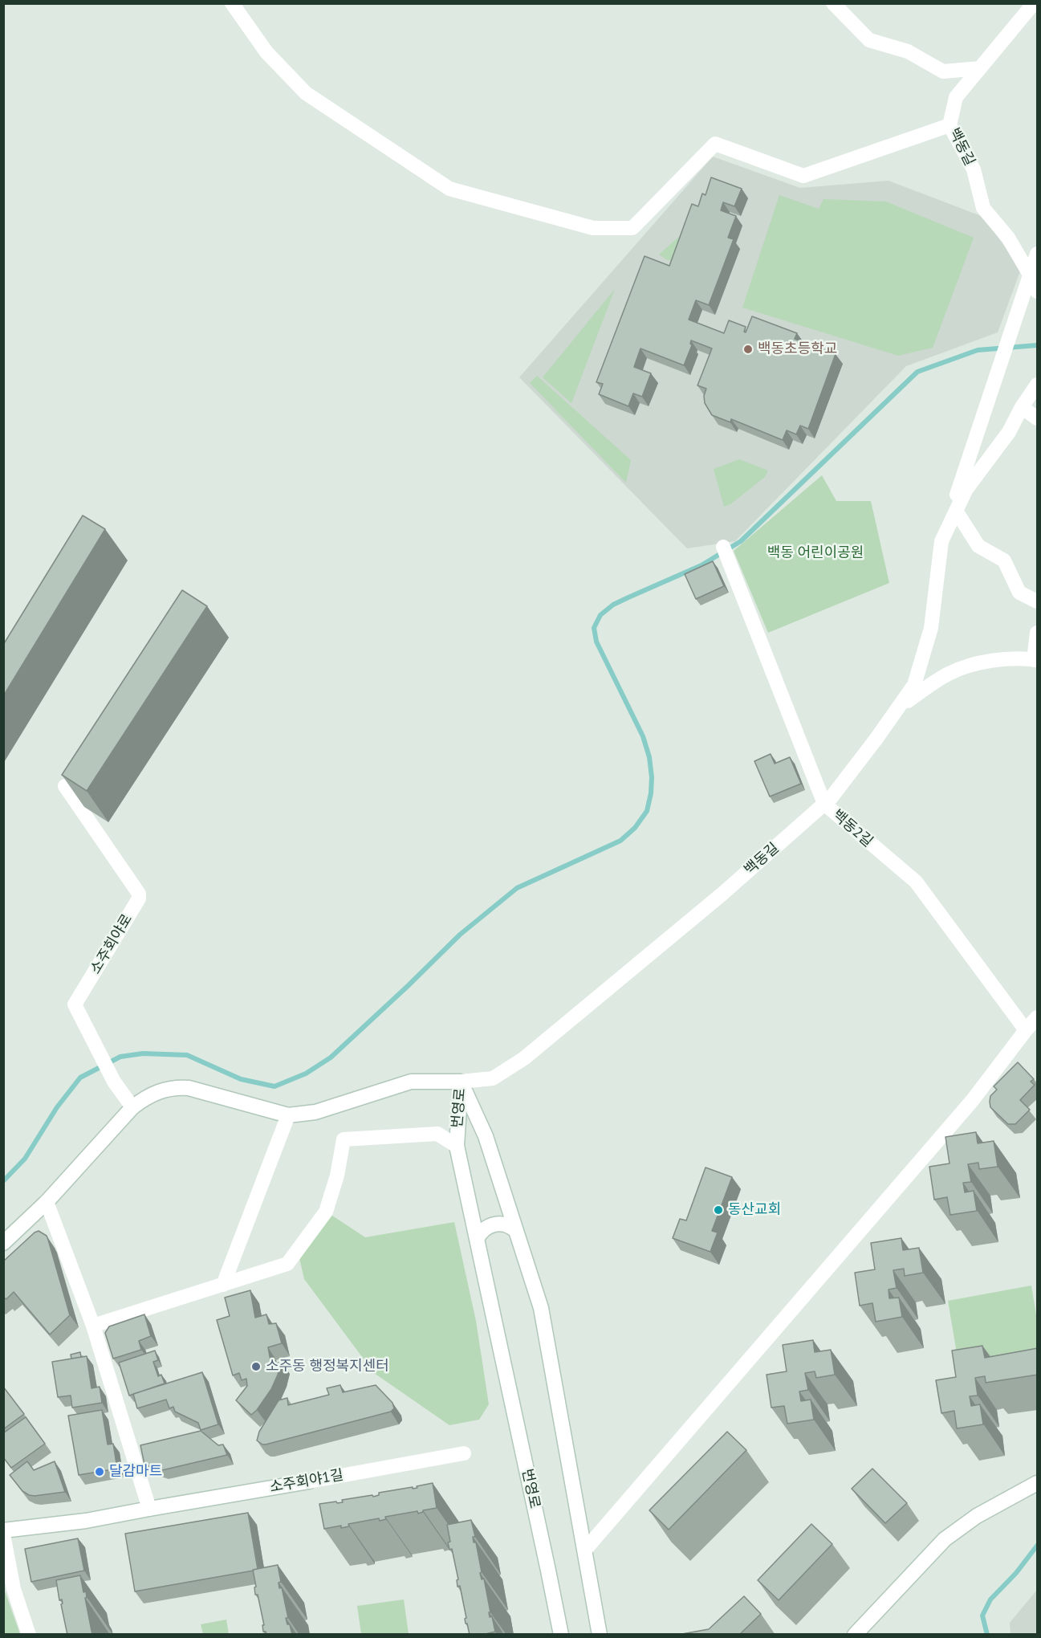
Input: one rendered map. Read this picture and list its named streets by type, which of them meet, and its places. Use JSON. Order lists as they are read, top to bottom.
{
  "streets": {
    "street": [
      "백동길",
      "백동2길",
      "소주회야로",
      "번영로",
      "소주회야1길"
    ]
  },
  "crossings": [
    ["백동길", "백동2길"],
    ["백동길", "번영로"]
  ],
  "parks": ["백동 어린이공원"],
  "places": [
    "백동초등학교",
    "동산교회",
    "소주동 행정복지센터",
    "달감마트"
  ]
}
